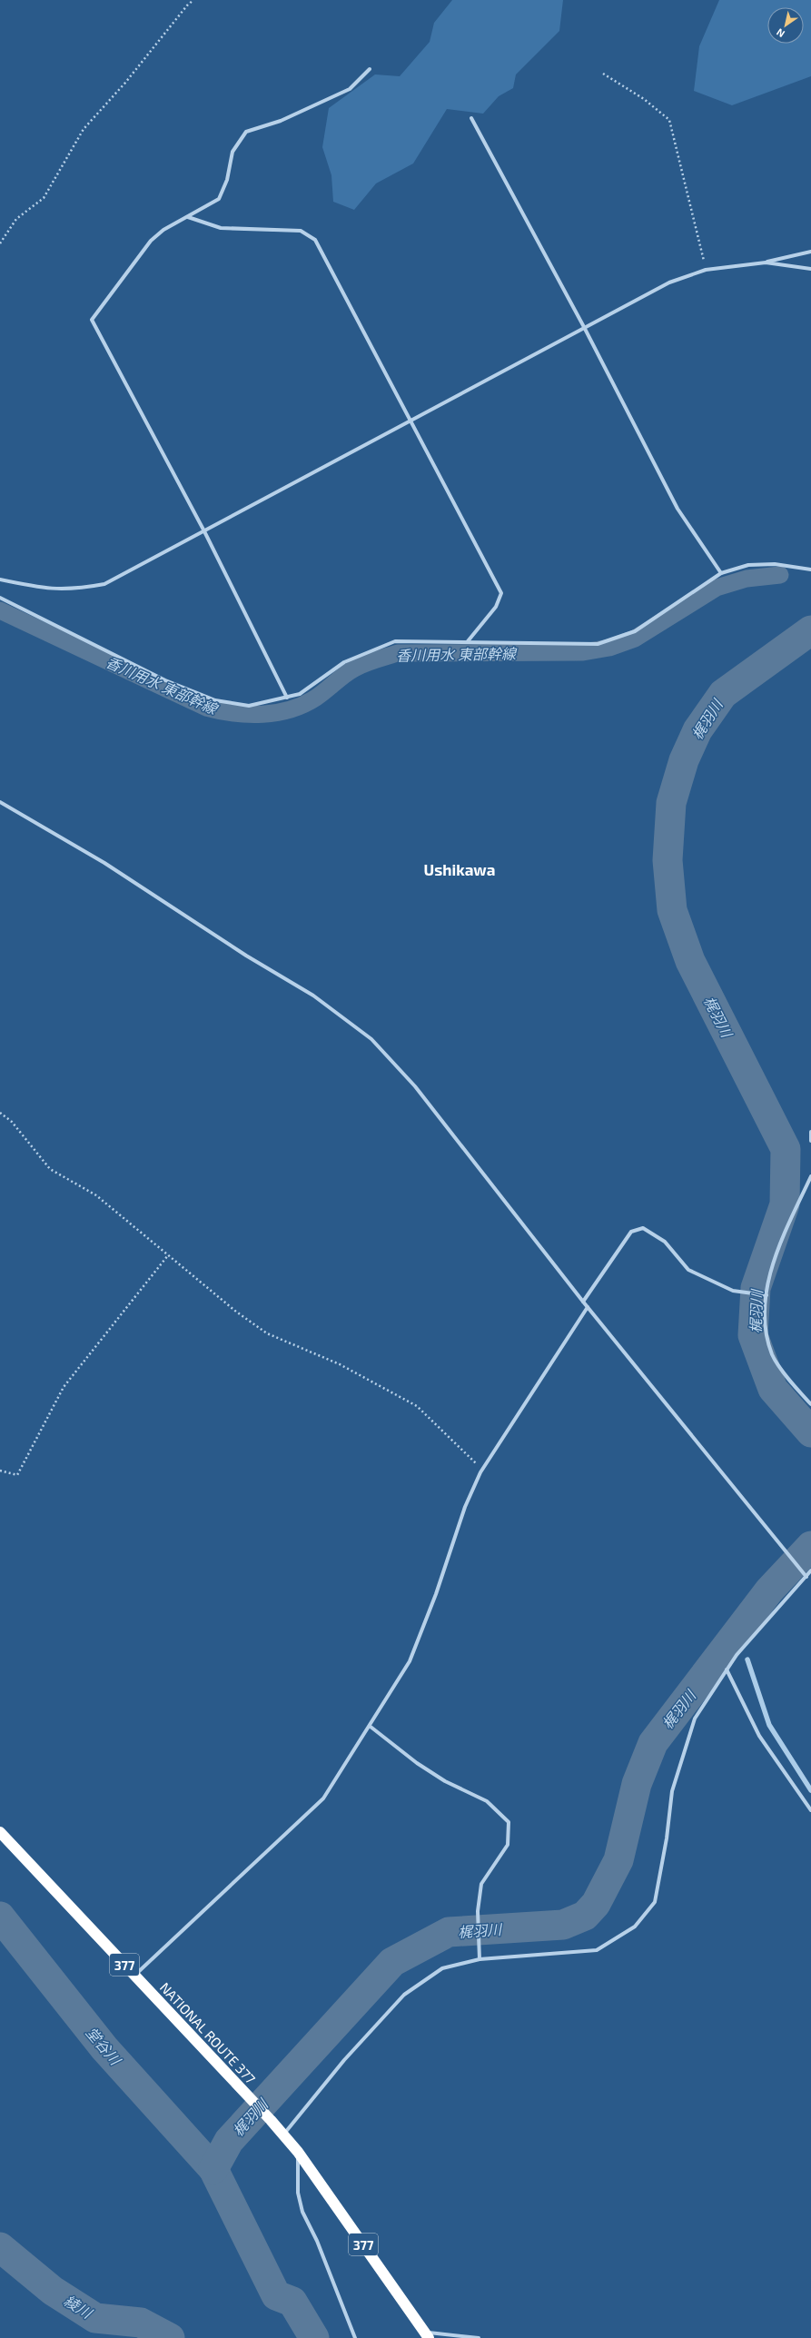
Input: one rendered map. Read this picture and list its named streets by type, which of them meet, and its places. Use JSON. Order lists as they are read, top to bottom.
{
  "streets": {
    "highway": ["377", "NATIONAL ROUTE 377"]
  },
  "districts": ["Ushikawa"],
  "water": [
    "香川用水 東部幹線",
    "梶羽川",
    "堂谷川",
    "綾川"
  ],
  "north": "bottom left"
}
